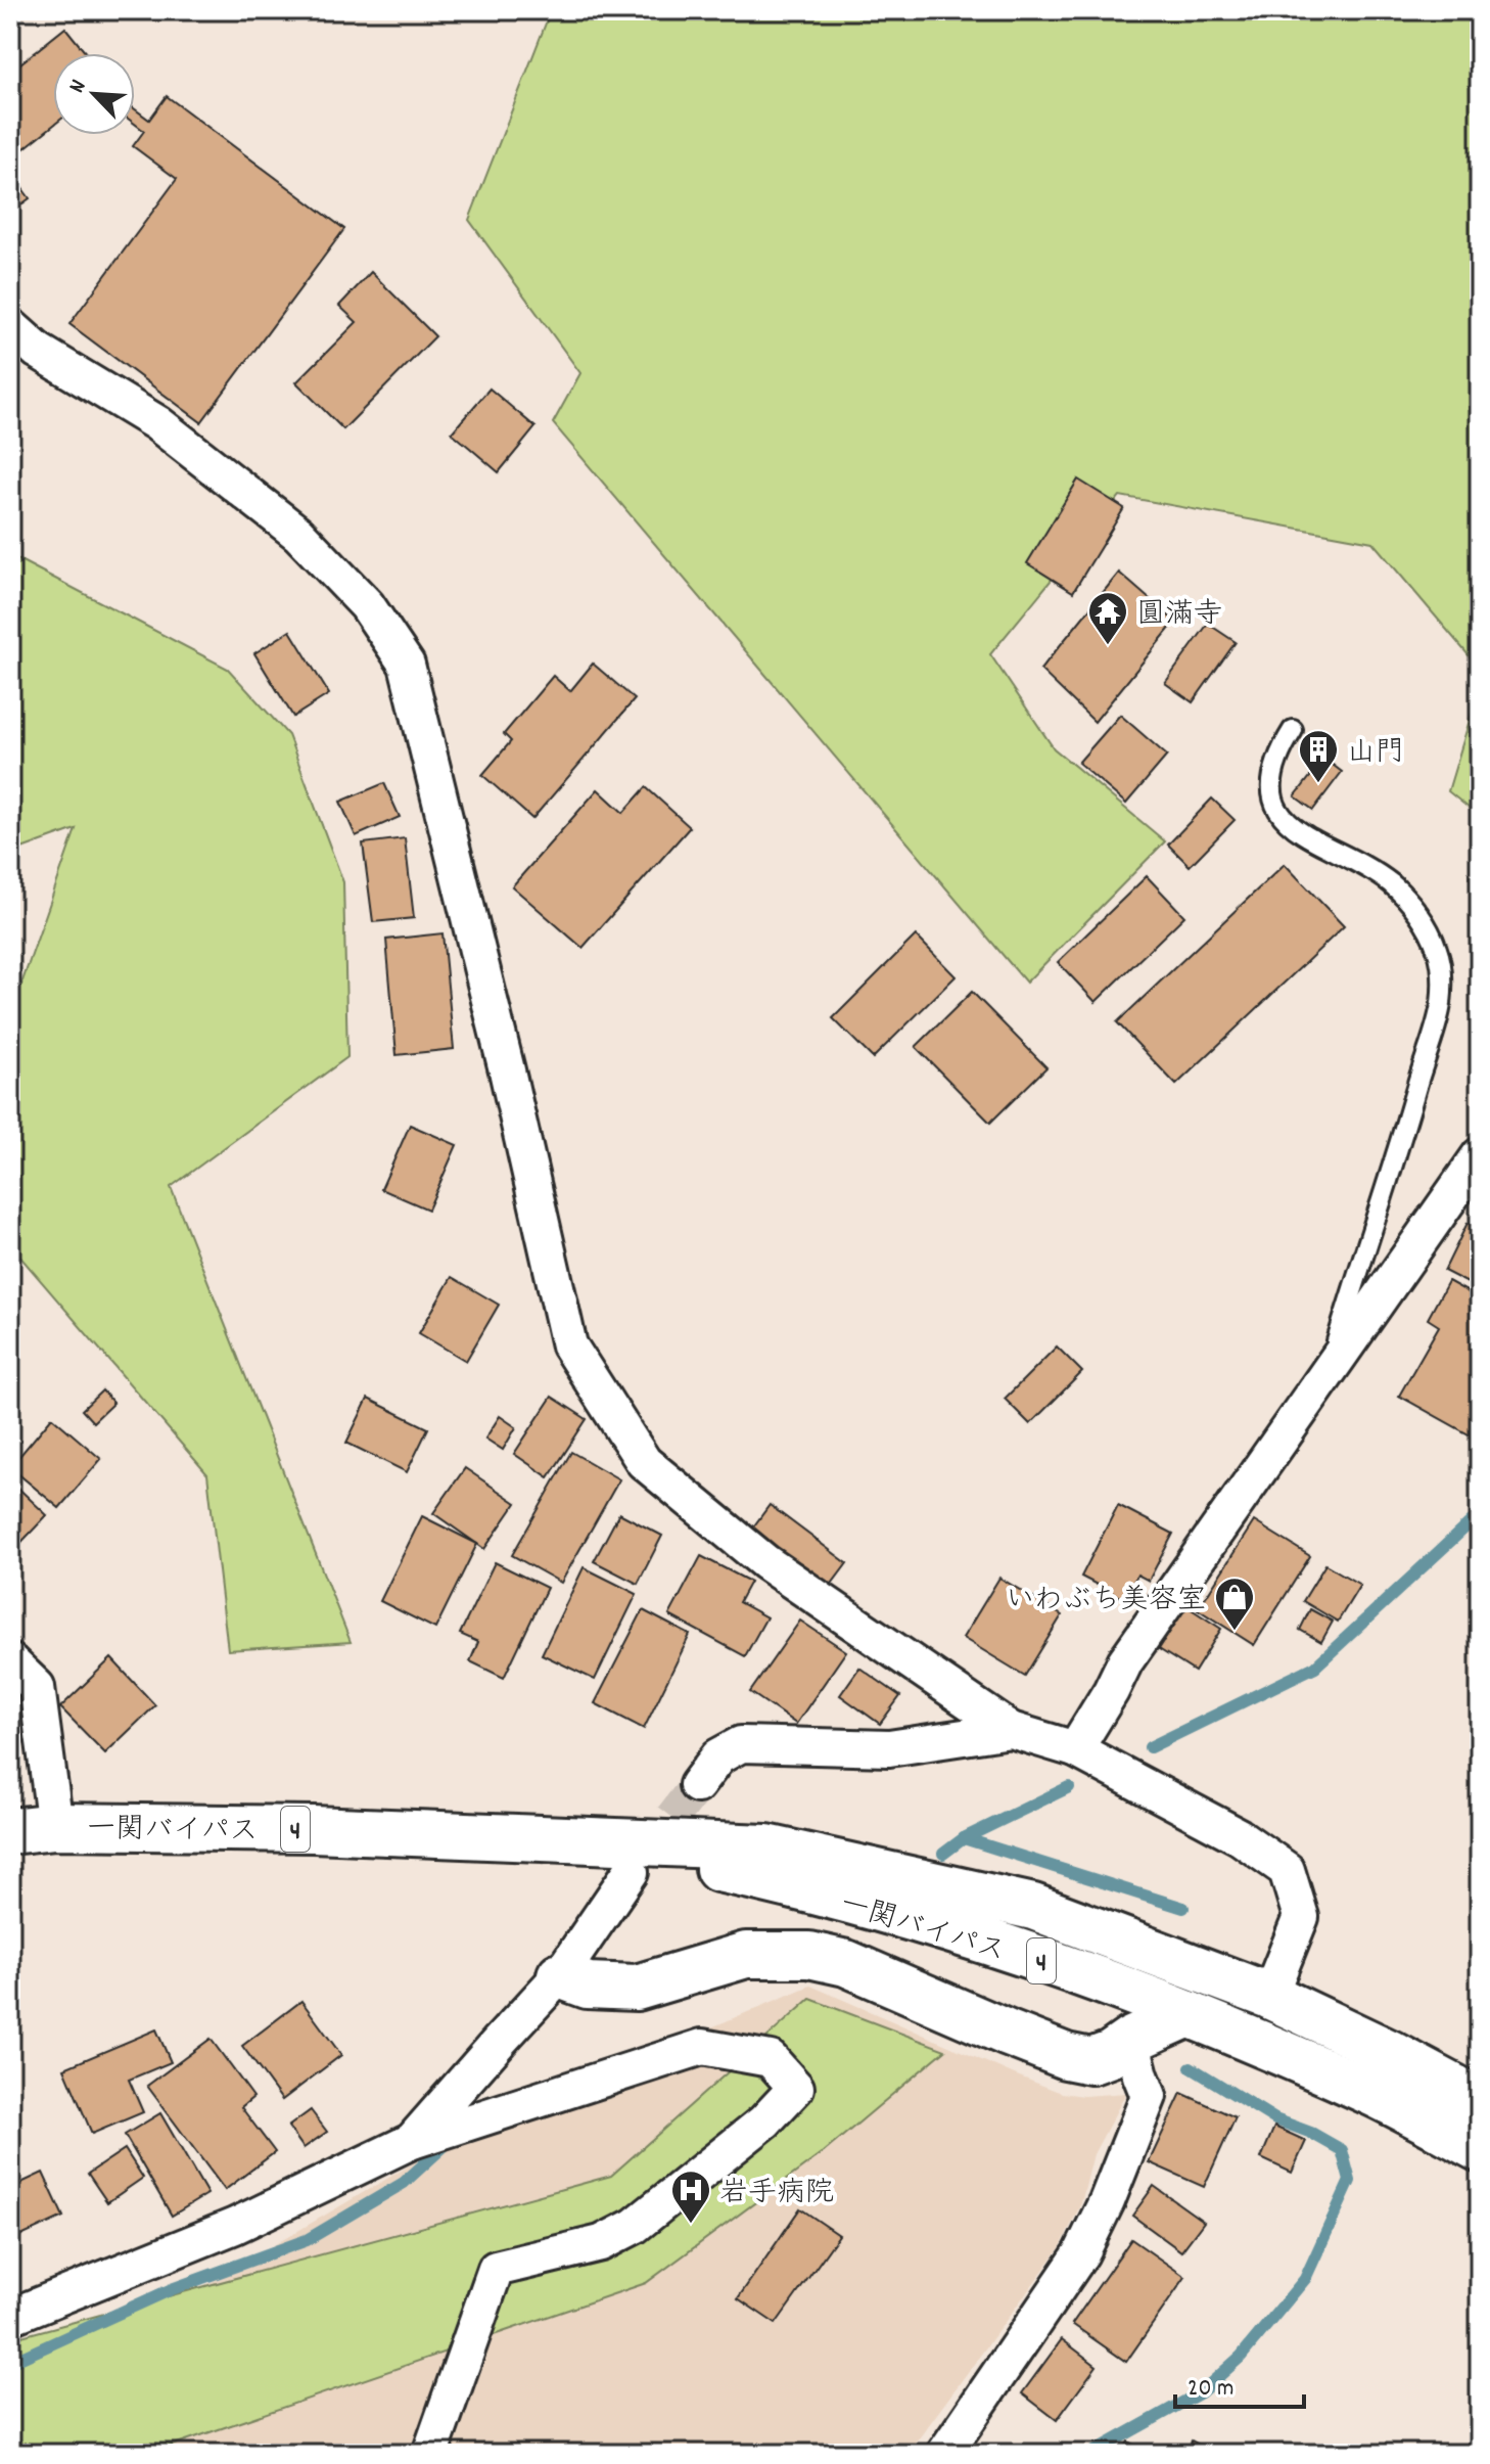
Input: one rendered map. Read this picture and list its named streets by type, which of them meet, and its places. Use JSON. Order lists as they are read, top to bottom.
{
  "streets": {
    "main road": ["一関バイパス", "4"]
  },
  "places": {
    "temple": ["圓滿寺"],
    "building": ["山門"],
    "shop": ["いわぶち美容室"],
    "hospital": ["岩手病院"]
  },
  "scale_bar": "20 m",
  "north": "top left"
}
